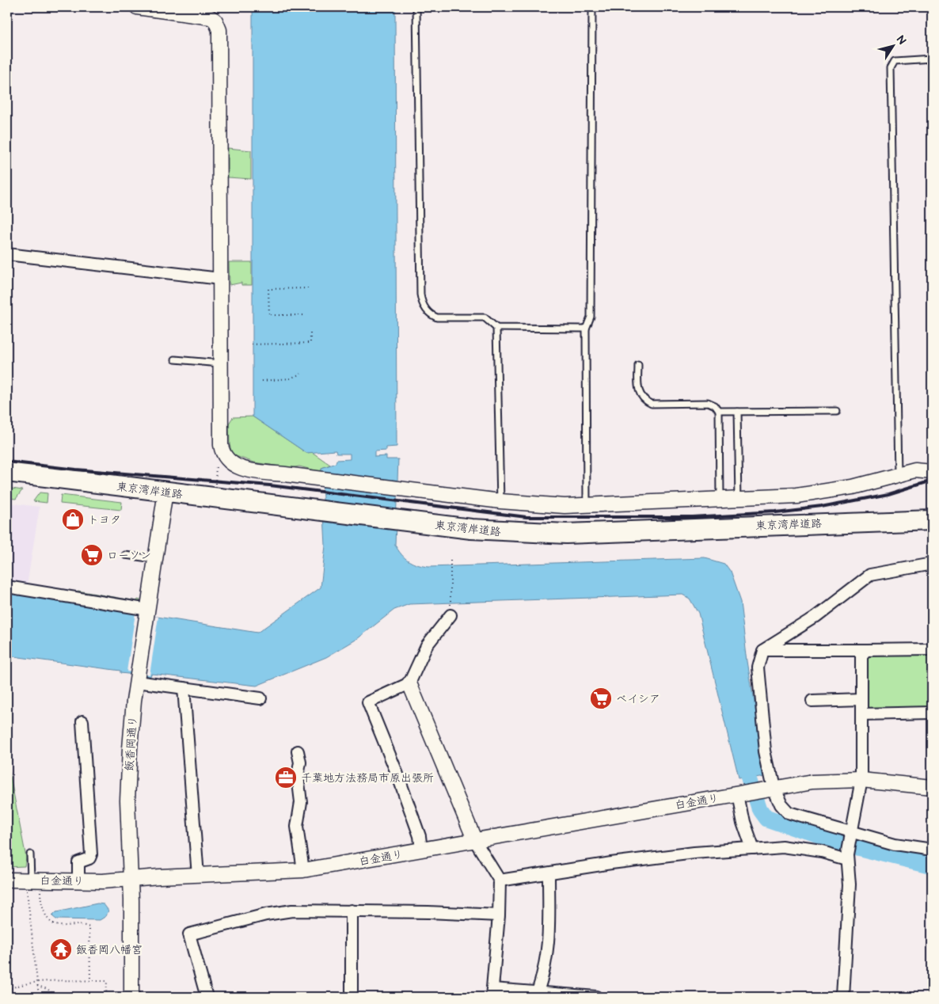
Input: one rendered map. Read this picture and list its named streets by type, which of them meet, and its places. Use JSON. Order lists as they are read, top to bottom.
{
  "streets": {
    "highway": ["東京湾岸道路"],
    "street": ["飯香岡通り", "白金通り"]
  },
  "crossings": [
    ["東京湾岸道路", "飯香岡通り"],
    ["飯香岡通り", "白金通り"]
  ],
  "places": {
    "shop": ["トヨタ"],
    "supermarket": ["ローソン", "ベイシア"],
    "office": ["千葉地方法務局市原出張所"],
    "temple": ["飯香岡八幡宮"]
  },
  "north": "top right"
}
